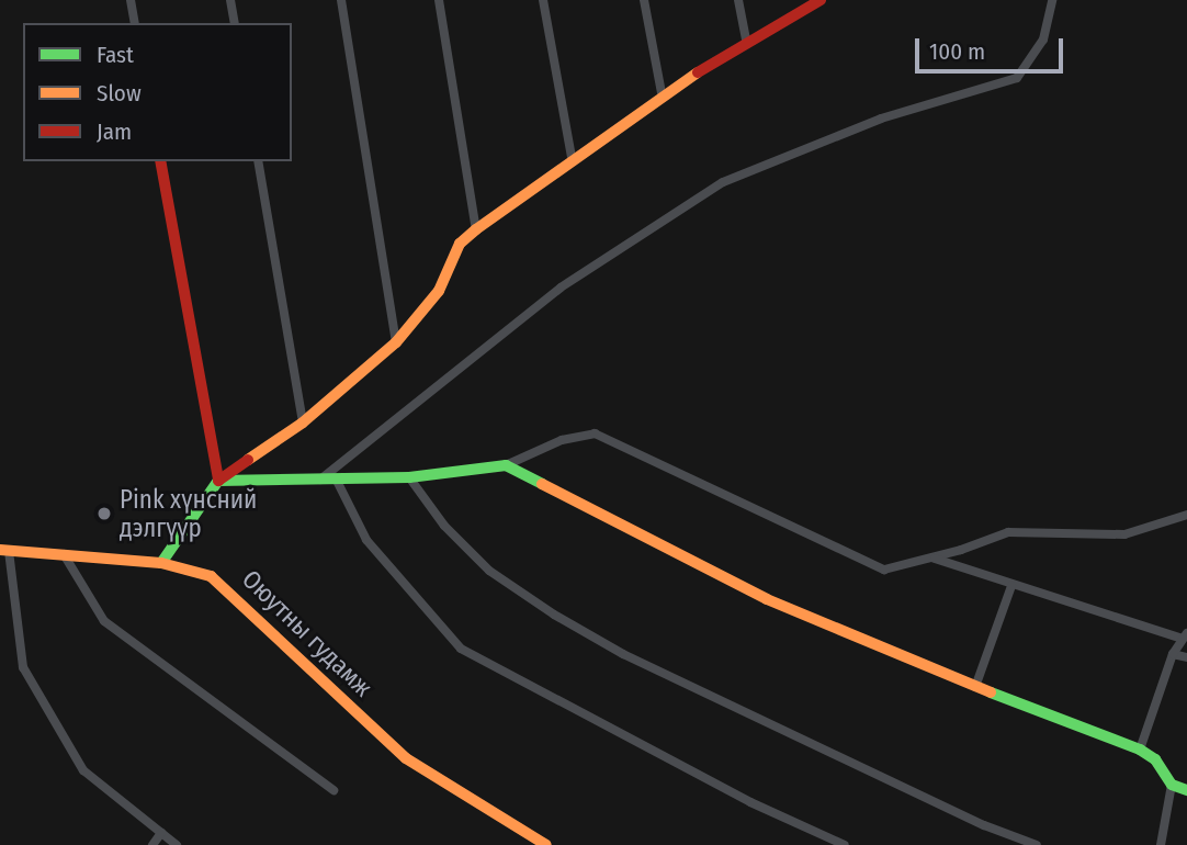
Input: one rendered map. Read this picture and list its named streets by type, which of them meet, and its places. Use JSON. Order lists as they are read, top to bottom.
{
  "streets": {
    "street": ["Оюутны гудамж"]
  },
  "places": ["Pink хүнсний дэлгүүр"],
  "legend": ["Fast", "Slow", "Jam"],
  "scale_bar": "100 m"
}
